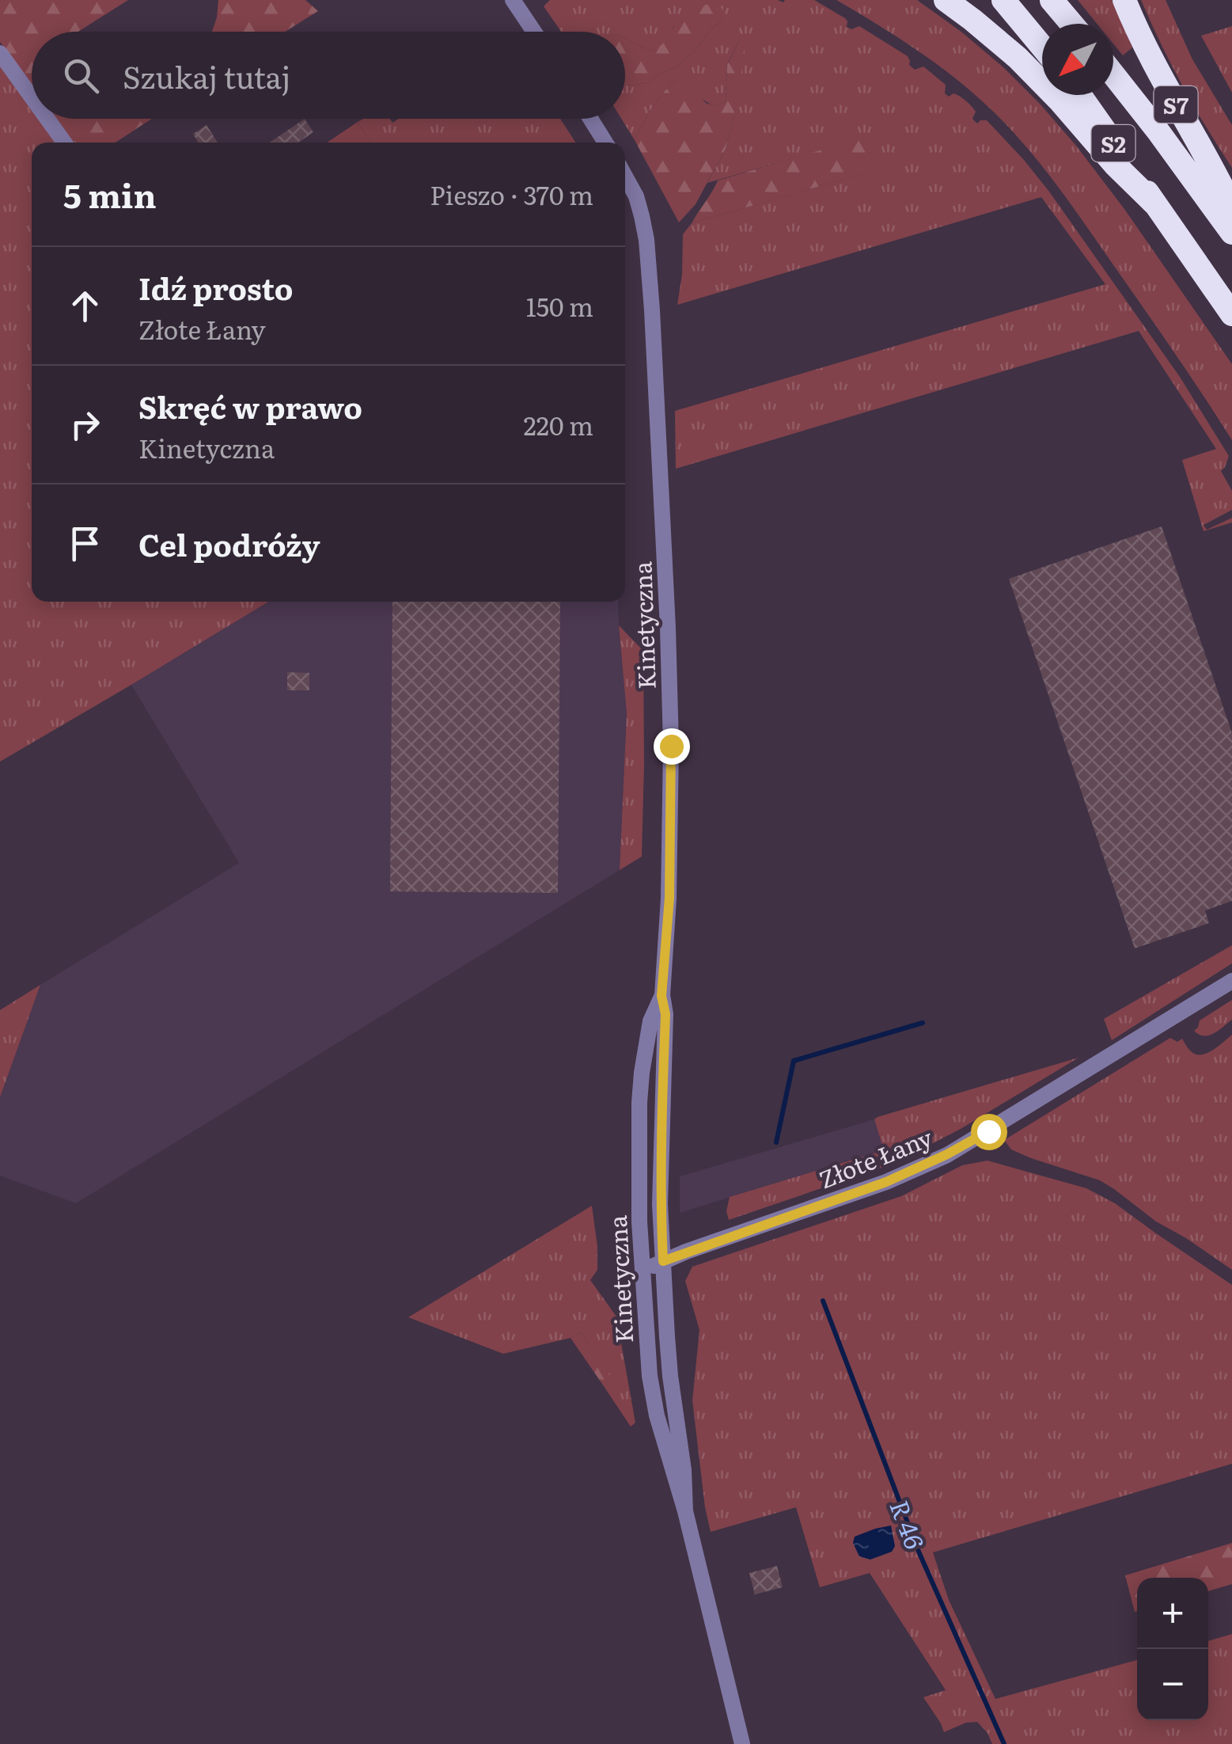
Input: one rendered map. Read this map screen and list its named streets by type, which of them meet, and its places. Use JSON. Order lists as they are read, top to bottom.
{
  "streets": {
    "highway": ["S7", "S2"],
    "street": ["Kinetyczna", "Złote Łany"]
  },
  "crossings": [
    ["Kinetyczna", "Złote Łany"]
  ],
  "water": ["R 46"],
  "north": "bottom left",
  "page": {
    "search": "Szukaj tutaj",
    "heading": ["5 min", "Pieszo · 370 m"],
    "list": [
      ["Idź prosto", "Złote Łany", "150 m"],
      ["Skręć w prawo", "Kinetyczna", "220 m"],
      "Cel podróży"
    ],
    "map_buttons": ["+", "−"]
  }
}
